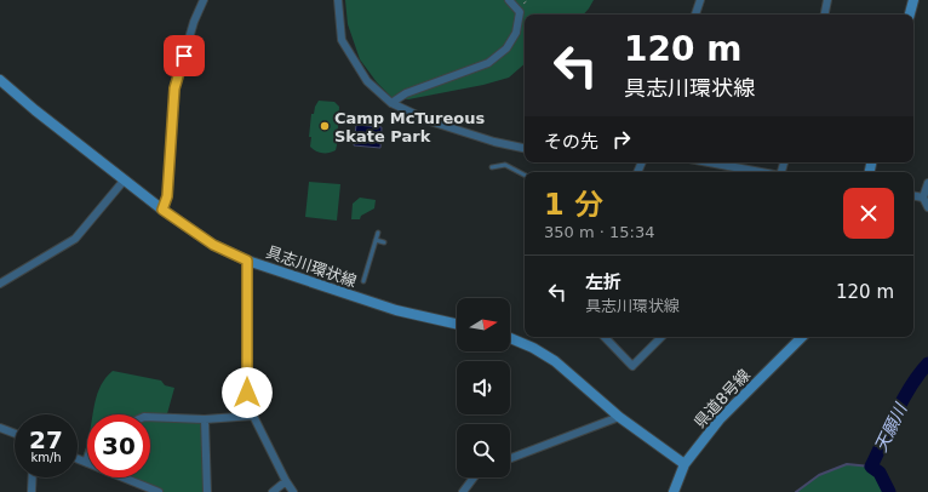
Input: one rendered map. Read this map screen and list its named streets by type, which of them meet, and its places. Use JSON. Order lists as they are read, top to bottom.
{
  "streets": {
    "main road": ["具志川環状線", "県道8号線"]
  },
  "water": ["天願川"],
  "places": ["Camp McTureous Skate Park"],
  "north": "right",
  "page": {
    "turn": ["120 m", "具志川環状線"],
    "then": "その先",
    "heading": ["1 分", "350 m · 15:34"],
    "list": [
      {
        "name": "左折",
        "note": "具志川環状線",
        "value": "120 m"
      }
    ],
    "speed": "27 km/h",
    "limit": "30"
  }
}
